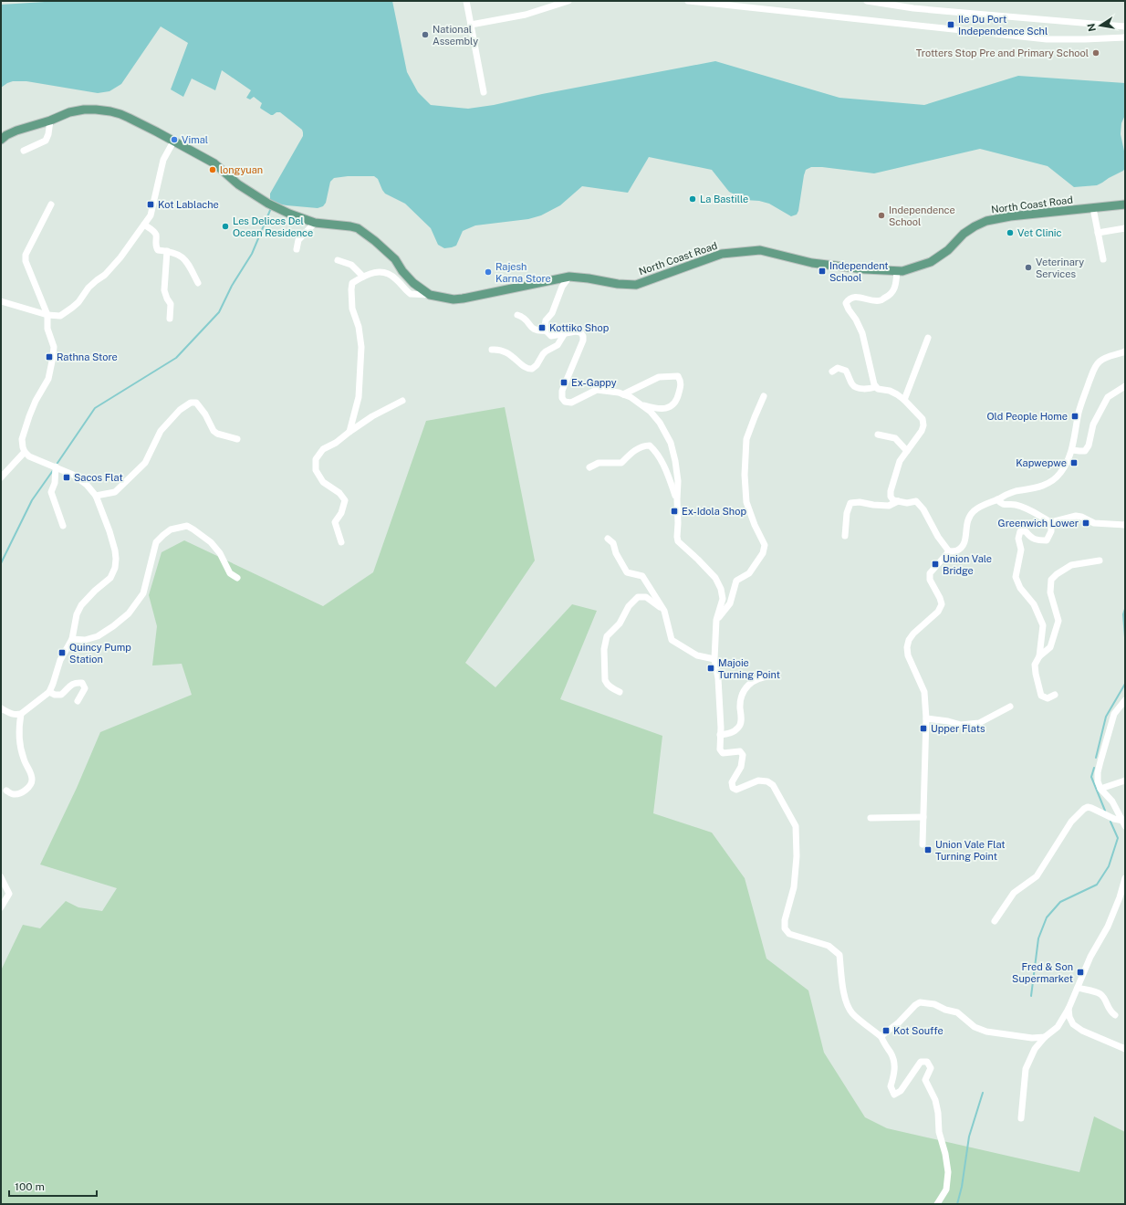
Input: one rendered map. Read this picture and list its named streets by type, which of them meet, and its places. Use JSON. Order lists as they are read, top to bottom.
{
  "streets": {
    "main road": ["North Coast Road"]
  },
  "places": {
    "transit": [
      "Ile Du Port Independence Schl",
      "Kot Lablache",
      "Independent School",
      "Kottiko Shop",
      "Rathna Store",
      "Ex-Gappy",
      "Old People Home",
      "Kapwepwe",
      "Sacos Flat",
      "Ex-Idola Shop",
      "Greenwich Lower",
      "Union Vale Bridge",
      "Quincy Pump Station",
      "Majoie Turning Point",
      "Upper Flats",
      "Union Vale Flat Turning Point",
      "Fred & Son Supermarket",
      "Kot Souffe"
    ],
    "other": [
      "National Assembly",
      "Trotters Stop Pre and Primary School",
      "Vimal",
      "longyuan",
      "La Bastille",
      "Independence School",
      "Les Delices Del Ocean Residence",
      "Vet Clinic",
      "Veterinary Services",
      "Rajesh Karna Store"
    ]
  },
  "scale_bar": "100 m",
  "north": "left"
}
